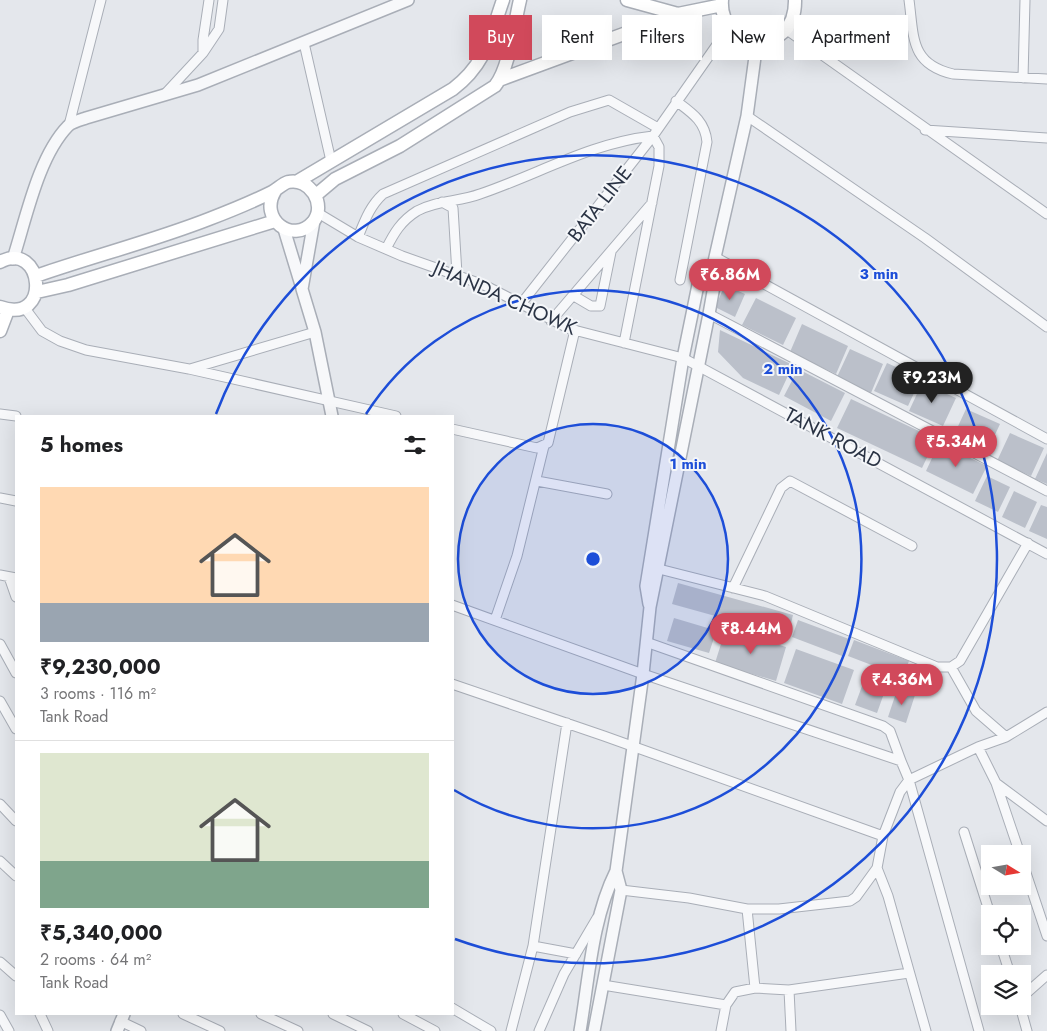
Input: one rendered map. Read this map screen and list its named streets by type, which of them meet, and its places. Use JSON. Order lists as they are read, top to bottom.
{
  "streets": {
    "street": ["BATA LINE", "JHANDA CHOWK", "TANK ROAD"]
  },
  "crossings": [
    ["BATA LINE", "JHANDA CHOWK"],
    ["JHANDA CHOWK", "TANK ROAD"]
  ],
  "north": "right",
  "page": {
    "chip": [
      "Buy",
      "Rent",
      "Filters",
      "New",
      "Apartment"
    ],
    "price": [
      "₹6.86M",
      "₹9.23M",
      "₹5.34M",
      "₹8.44M",
      "₹4.36M"
    ],
    "heading": "5 homes",
    "list": [
      {
        "name": "₹9,230,000",
        "note": "3 rooms · 116 m² · Tank Road"
      },
      {
        "name": "₹5,340,000",
        "note": "2 rooms · 64 m² · Tank Road"
      }
    ]
  },
  "rings": ["3 min", "2 min", "1 min"]
}
